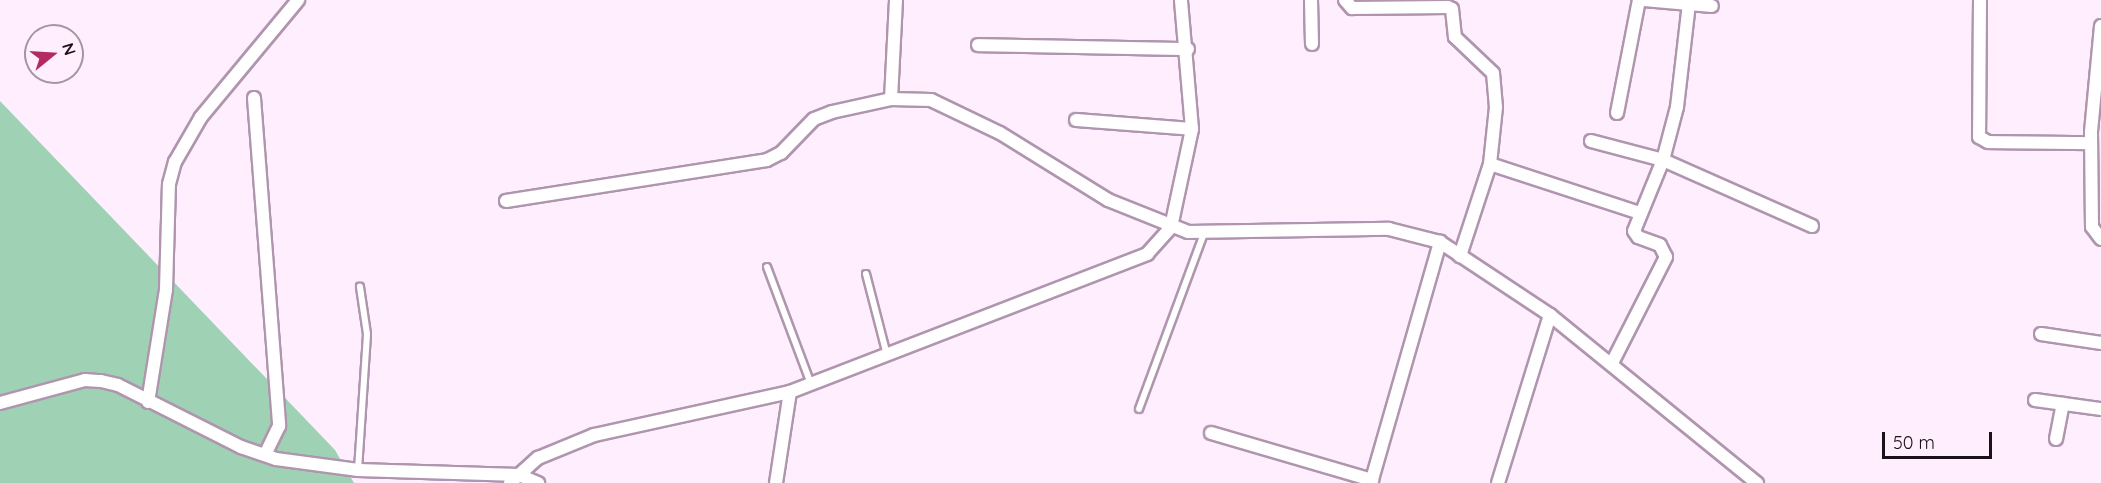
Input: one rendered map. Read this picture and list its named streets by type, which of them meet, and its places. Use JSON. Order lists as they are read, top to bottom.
{
  "scale_bar": "50 m",
  "north": "right"
}
